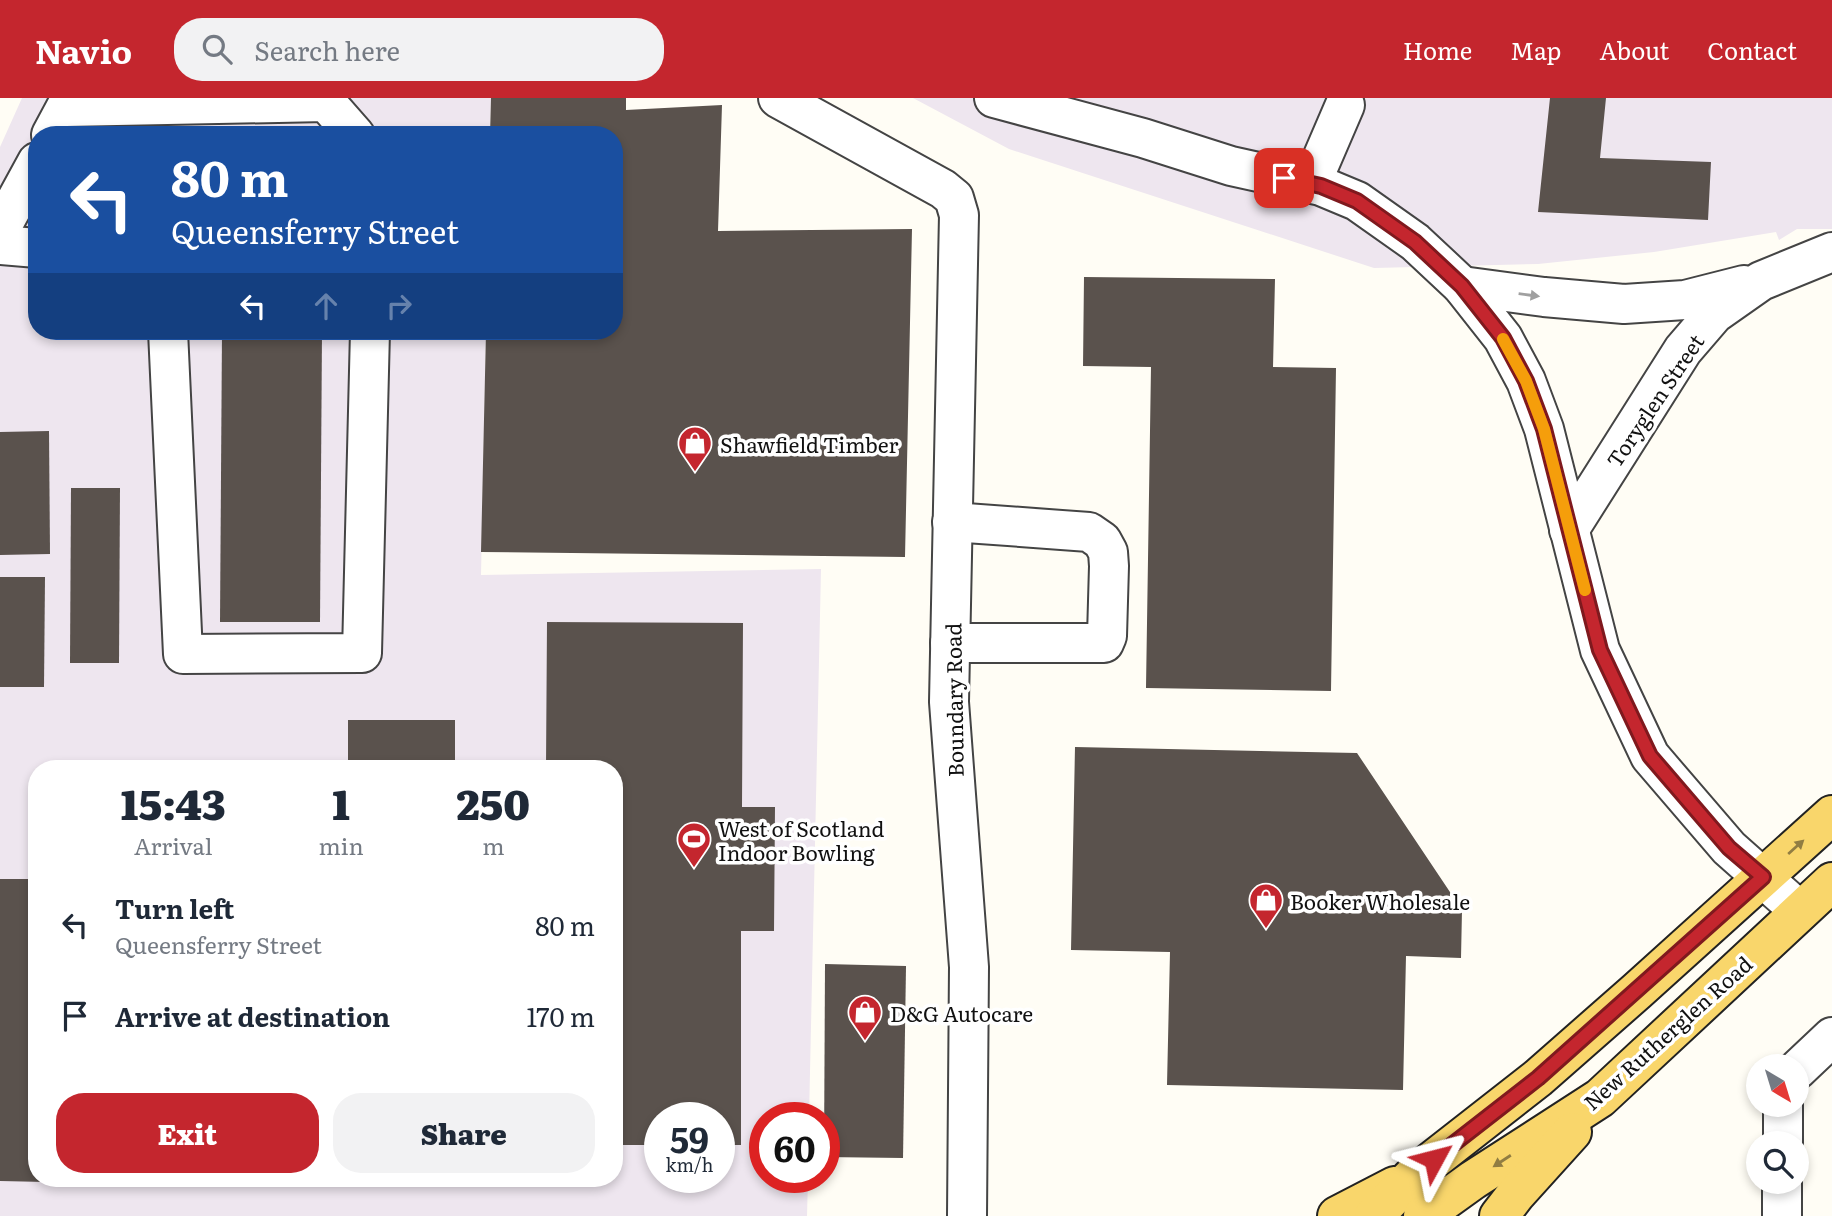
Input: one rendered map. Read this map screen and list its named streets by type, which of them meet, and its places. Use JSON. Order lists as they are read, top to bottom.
{
  "streets": {
    "main road": ["New Rutherglen Road"],
    "street": ["Toryglen Street", "Boundary Road"]
  },
  "places": {
    "shop": ["Shawfield Timber", "Booker Wholesale", "D&G Autocare"],
    "sports": ["West of Scotland Indoor Bowling"]
  },
  "north": "bottom right",
  "page": {
    "header": "Navio",
    "search": "Search here",
    "nav": [
      "Home",
      "Map",
      "About",
      "Contact"
    ],
    "turn": ["80 m", "Queensferry Street"],
    "eta": [
      "15:43",
      "Arrival",
      "1",
      "min",
      "250",
      "m"
    ],
    "list": [
      {
        "name": "Turn left",
        "note": "Queensferry Street",
        "value": "80 m"
      },
      {
        "name": "Arrive at destination",
        "value": "170 m"
      }
    ],
    "buttons": ["Exit", "Share"],
    "speed": "59 km/h",
    "limit": "60"
  }
}
